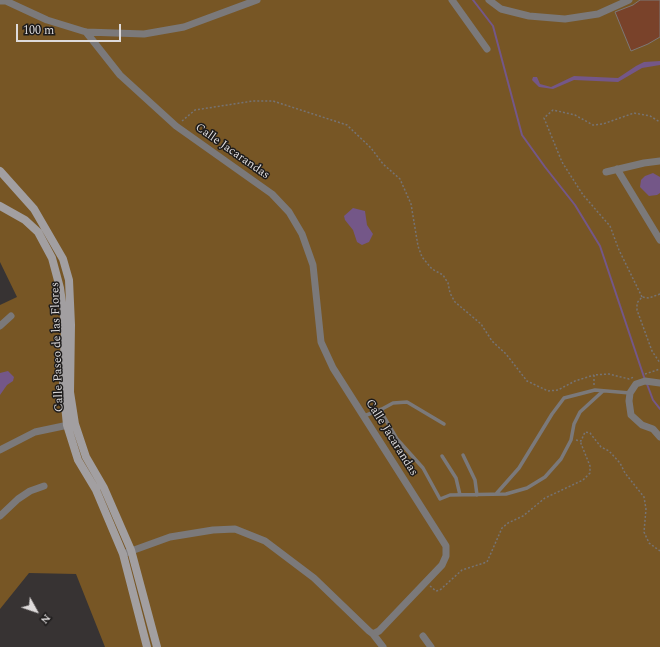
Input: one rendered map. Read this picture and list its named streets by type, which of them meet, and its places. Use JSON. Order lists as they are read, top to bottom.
{
  "streets": {
    "street": ["Calle Jacarandas", "Calle Paseo de las Flores"]
  },
  "scale_bar": "100 m",
  "north": "bottom right"
}
